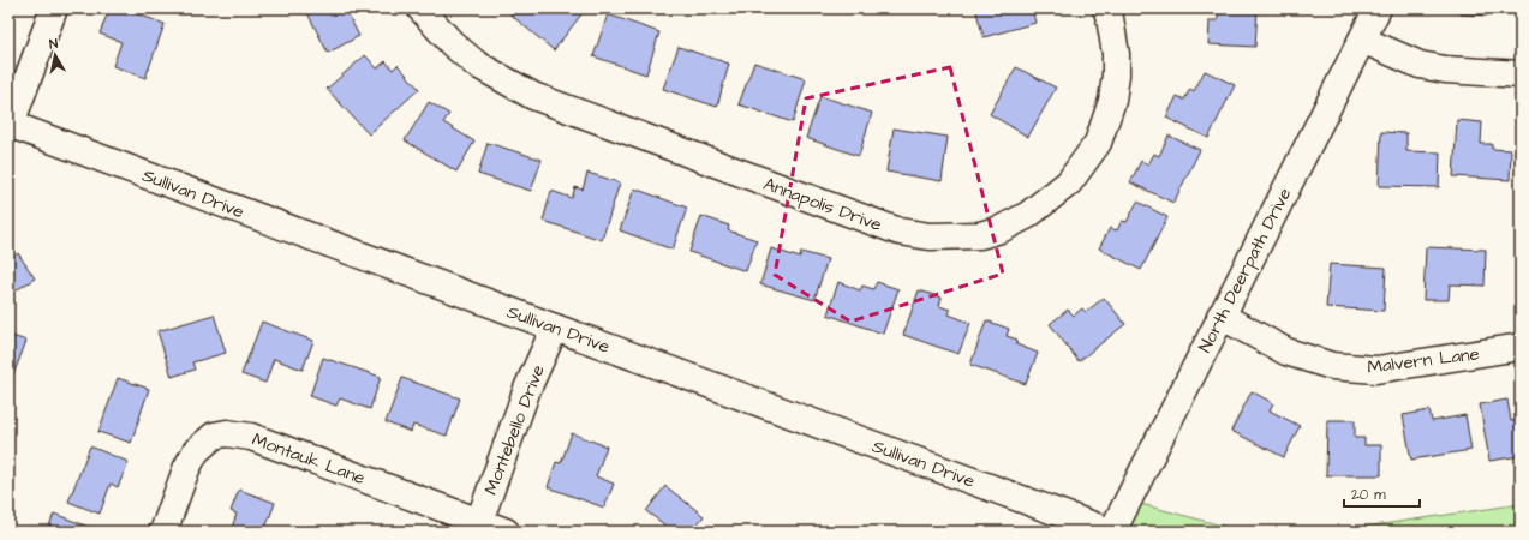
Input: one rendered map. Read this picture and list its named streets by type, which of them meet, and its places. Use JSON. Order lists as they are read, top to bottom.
{
  "streets": {
    "street": [
      "Sullivan Drive",
      "Annapolis Drive",
      "North Deerpath Drive",
      "Malvern Lane",
      "Montebello Drive",
      "Montauk Lane"
    ]
  },
  "crossings": [
    ["Sullivan Drive", "North Deerpath Drive"],
    ["Sullivan Drive", "Montebello Drive"],
    ["North Deerpath Drive", "Malvern Lane"],
    ["Montebello Drive", "Montauk Lane"]
  ],
  "scale_bar": "20 m",
  "north": "top"
}
